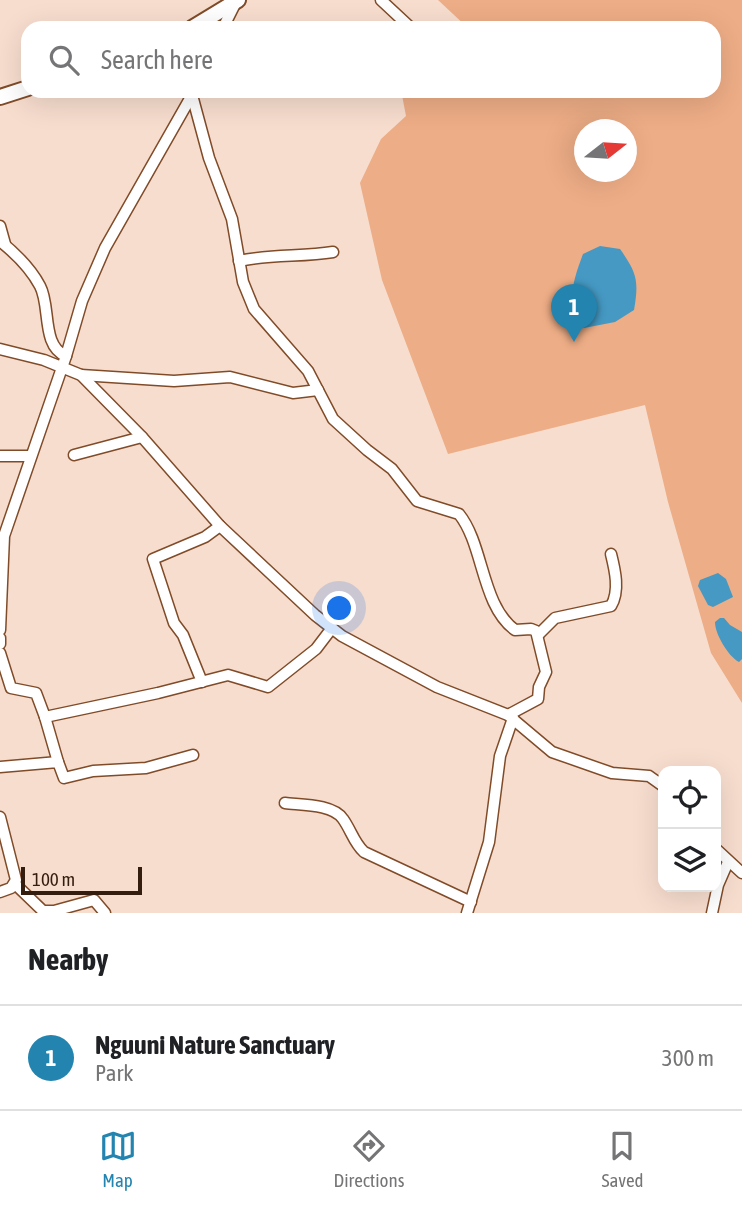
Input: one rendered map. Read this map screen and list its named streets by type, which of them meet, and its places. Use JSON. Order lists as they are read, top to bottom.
{
  "scale_bar": "100 m",
  "north": "right",
  "page": {
    "search": "Search here",
    "pins": "1",
    "scale": "100 m",
    "heading": "Nearby",
    "list": [
      {
        "mark": "1",
        "name": "Nguuni Nature Sanctuary",
        "note": "Park",
        "value": "300 m"
      }
    ],
    "nav": ["Map", "Directions", "Saved"]
  }
}
